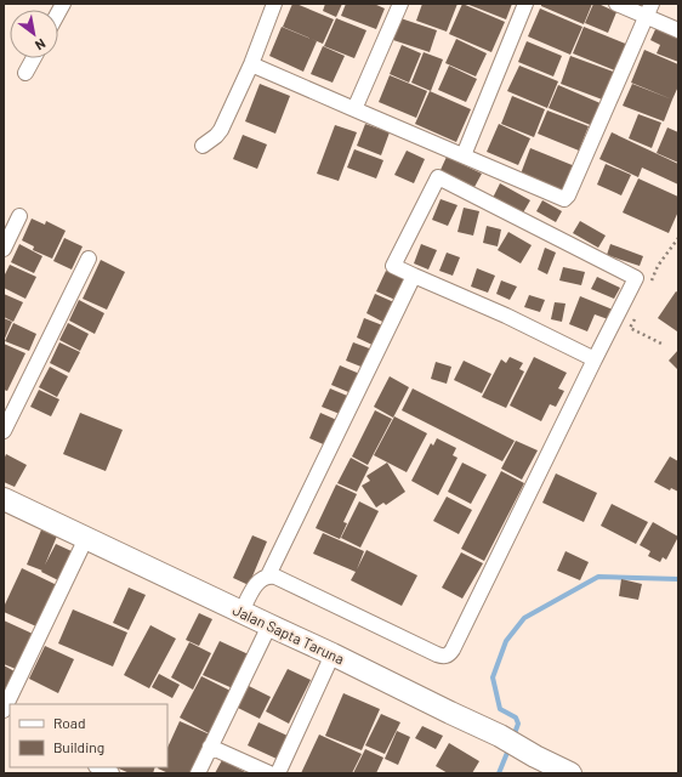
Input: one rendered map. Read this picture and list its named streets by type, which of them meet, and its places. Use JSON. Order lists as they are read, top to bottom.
{
  "streets": {
    "street": ["Jalan Sapta Taruna"]
  },
  "legend": ["Road", "Building"],
  "north": "bottom right"
}
